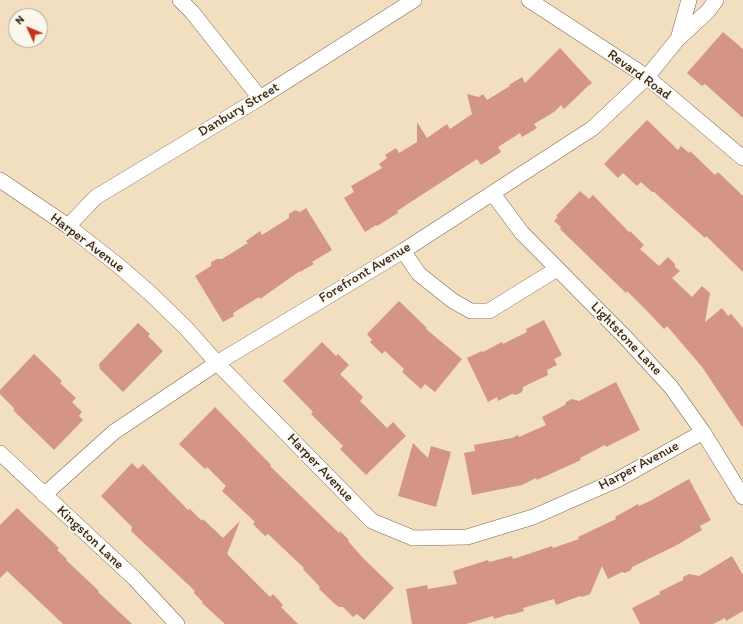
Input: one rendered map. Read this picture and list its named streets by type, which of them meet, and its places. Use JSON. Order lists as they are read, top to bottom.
{
  "streets": {
    "street": [
      "Revard Road",
      "Danbury Street",
      "Harper Avenue",
      "Forefront Avenue",
      "Lightstone Lane",
      "Kingston Lane"
    ]
  },
  "crossings": [
    ["Revard Road", "Forefront Avenue"],
    ["Danbury Street", "Harper Avenue"],
    ["Harper Avenue", "Forefront Avenue"],
    ["Harper Avenue", "Lightstone Lane"],
    ["Forefront Avenue", "Lightstone Lane"],
    ["Forefront Avenue", "Kingston Lane"]
  ],
  "north": "top left"
}
